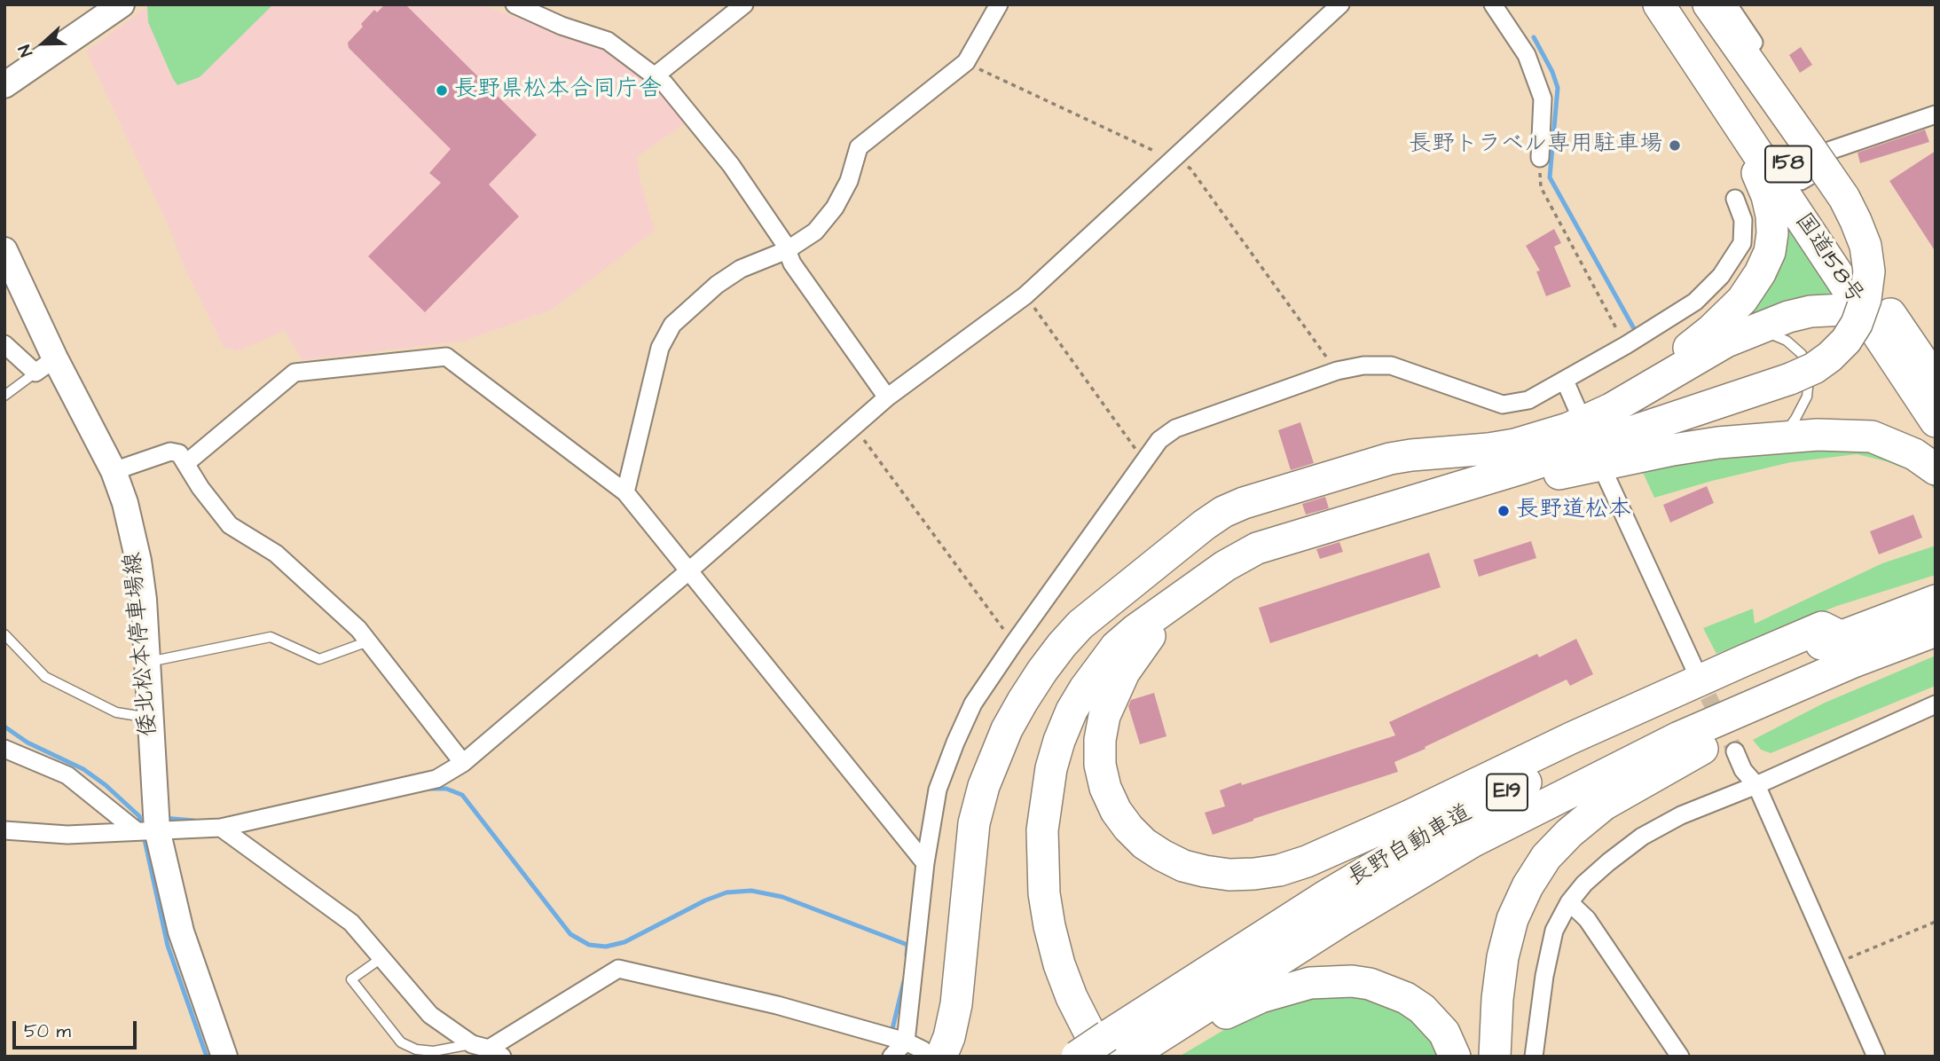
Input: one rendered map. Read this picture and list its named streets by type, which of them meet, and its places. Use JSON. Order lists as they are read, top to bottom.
{
  "streets": {
    "highway": [
      "158",
      "国道158号",
      "E19",
      "長野自動車道"
    ],
    "main road": ["倭北松本停車場線"]
  },
  "places": ["長野県松本合同庁舎", "長野トラベル専用駐車場", "長野道松本"],
  "scale_bar": "50 m",
  "north": "left"
}
